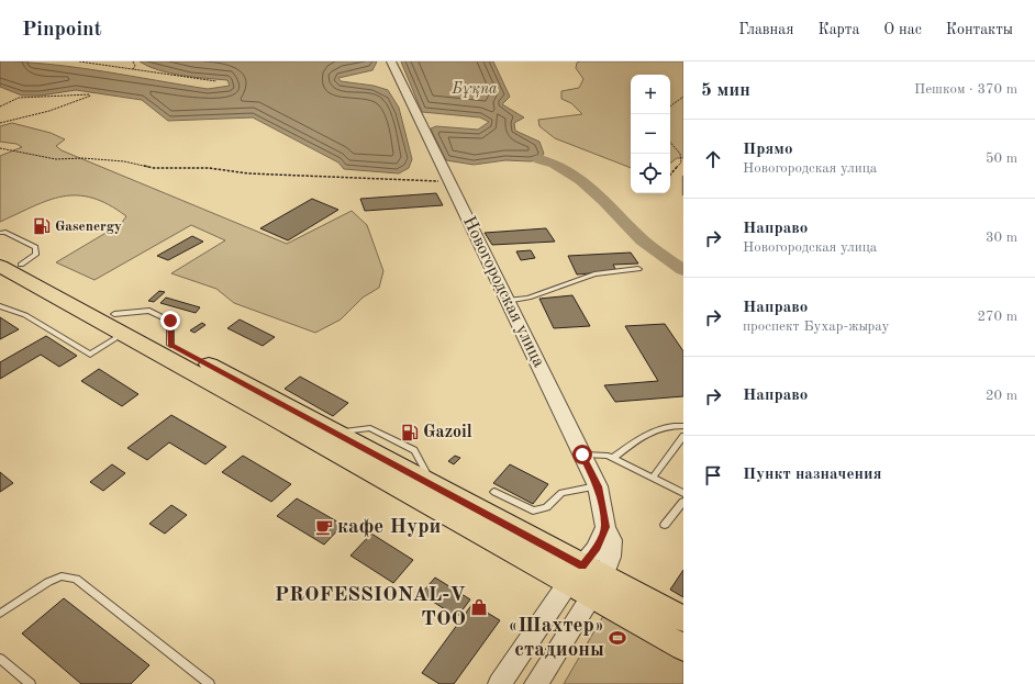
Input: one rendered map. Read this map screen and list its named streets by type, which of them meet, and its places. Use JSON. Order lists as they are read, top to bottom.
{
  "streets": {
    "street": ["Новогородская улица"]
  },
  "water": ["Бұқпа"],
  "places": {
    "fuel station": ["Gasenergy", "Gazoil"],
    "cafe": ["кафе Нури"],
    "shop": ["PROFESSIONAL-V ТОО"],
    "sports": ["«Шахтер» стадионы"]
  },
  "page": {
    "header": "Pinpoint",
    "nav": [
      "Главная",
      "Карта",
      "О нас",
      "Контакты"
    ],
    "heading": ["5 мин", "Пешком · 370 m"],
    "map_buttons": ["+", "−"],
    "list": [
      ["Прямо", "Новогородская улица", "50 m"],
      ["Направо", "Новогородская улица", "30 m"],
      ["Направо", "проспект Бухар-жырау", "270 m"],
      ["Направо", "20 m"],
      "Пункт назначения"
    ]
  }
}
